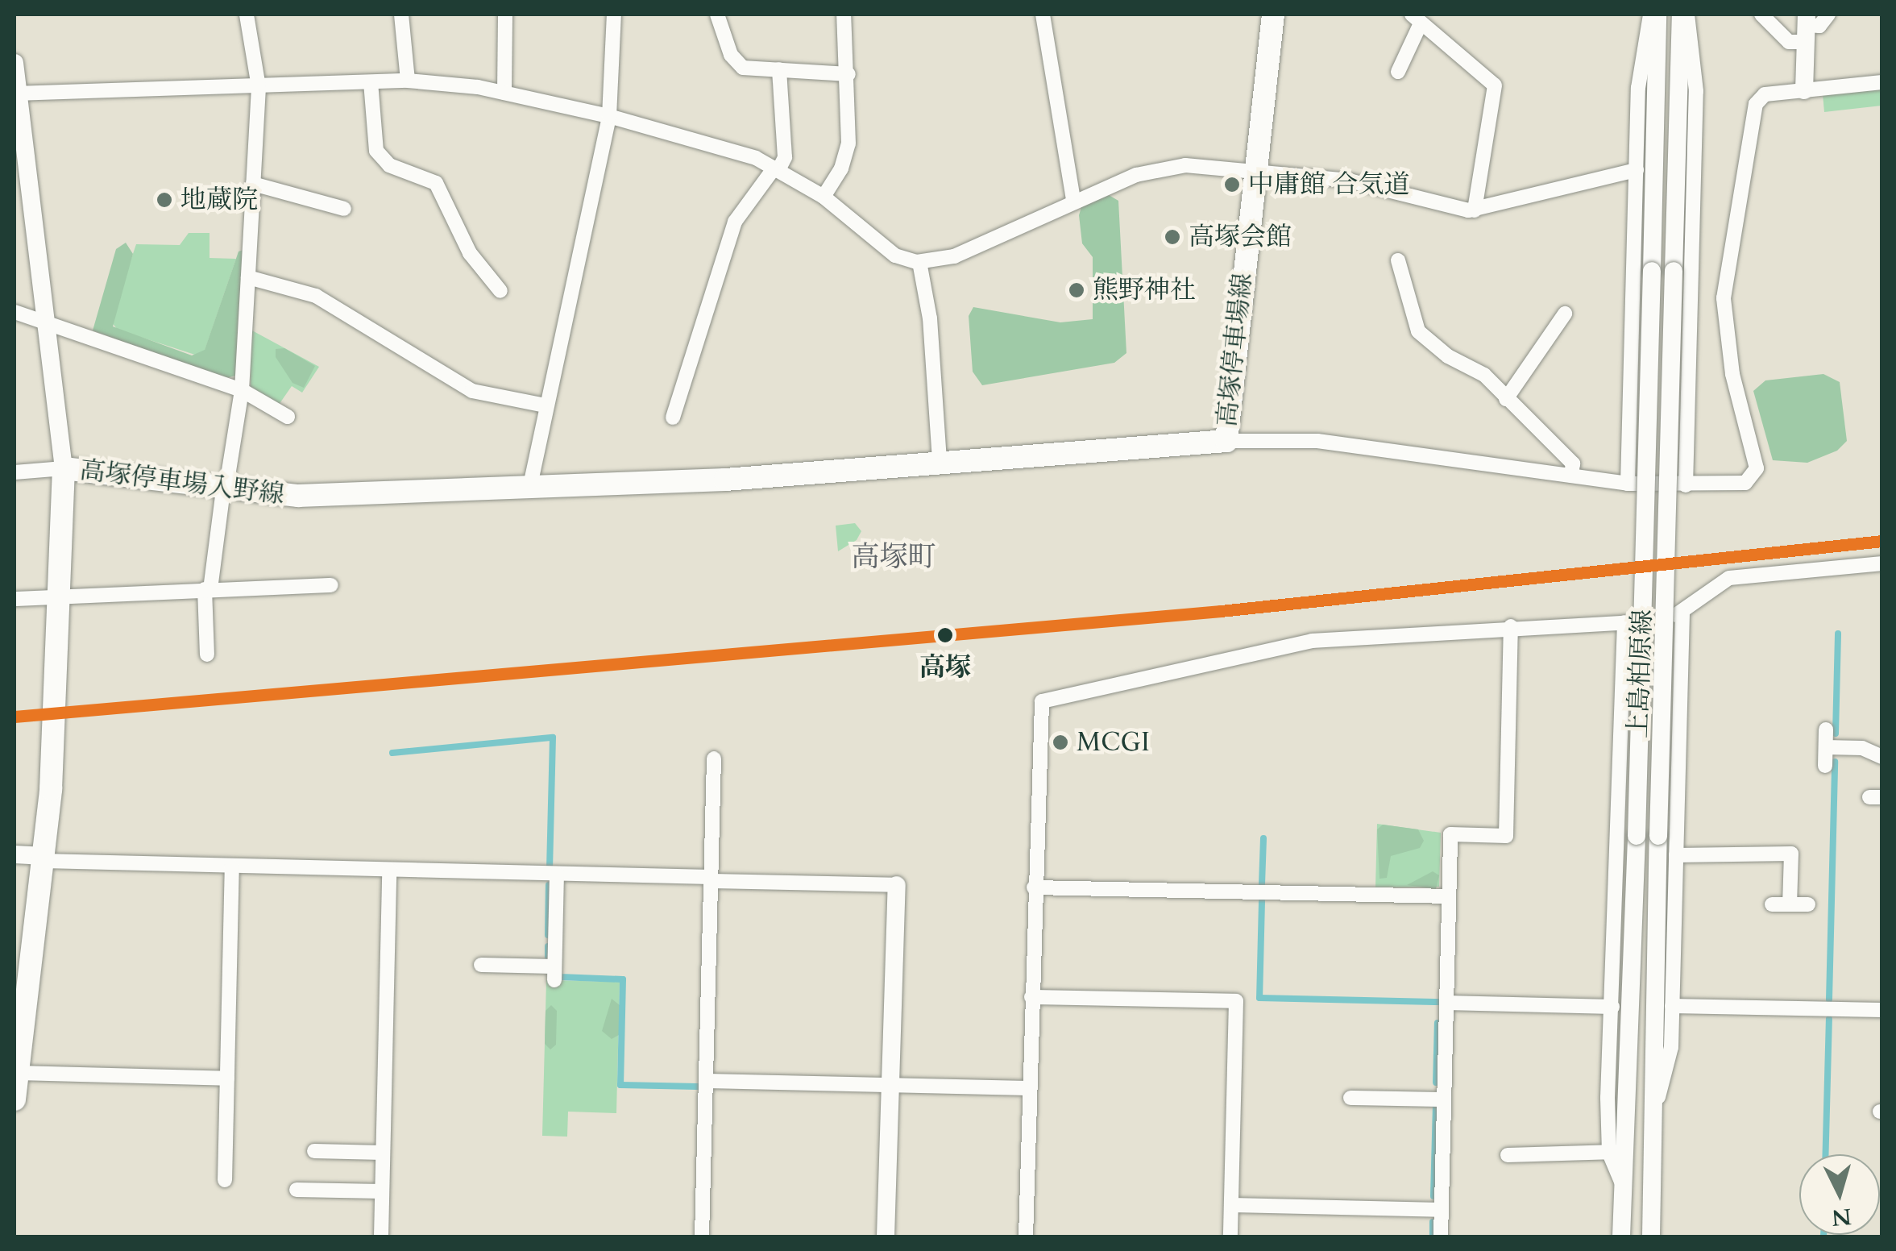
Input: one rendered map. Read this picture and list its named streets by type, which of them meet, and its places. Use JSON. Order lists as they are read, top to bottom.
{
  "streets": {
    "main road": ["高塚停車場線", "高塚停車場入野線"],
    "street": ["上島柏原線"]
  },
  "crossings": [
    ["高塚停車場線", "高塚停車場入野線"]
  ],
  "districts": ["高塚町"],
  "places": [
    "中庸館 合気道",
    "地蔵院",
    "高塚会館",
    "熊野神社",
    "高塚",
    "MCGI"
  ],
  "north": "bottom"
}
